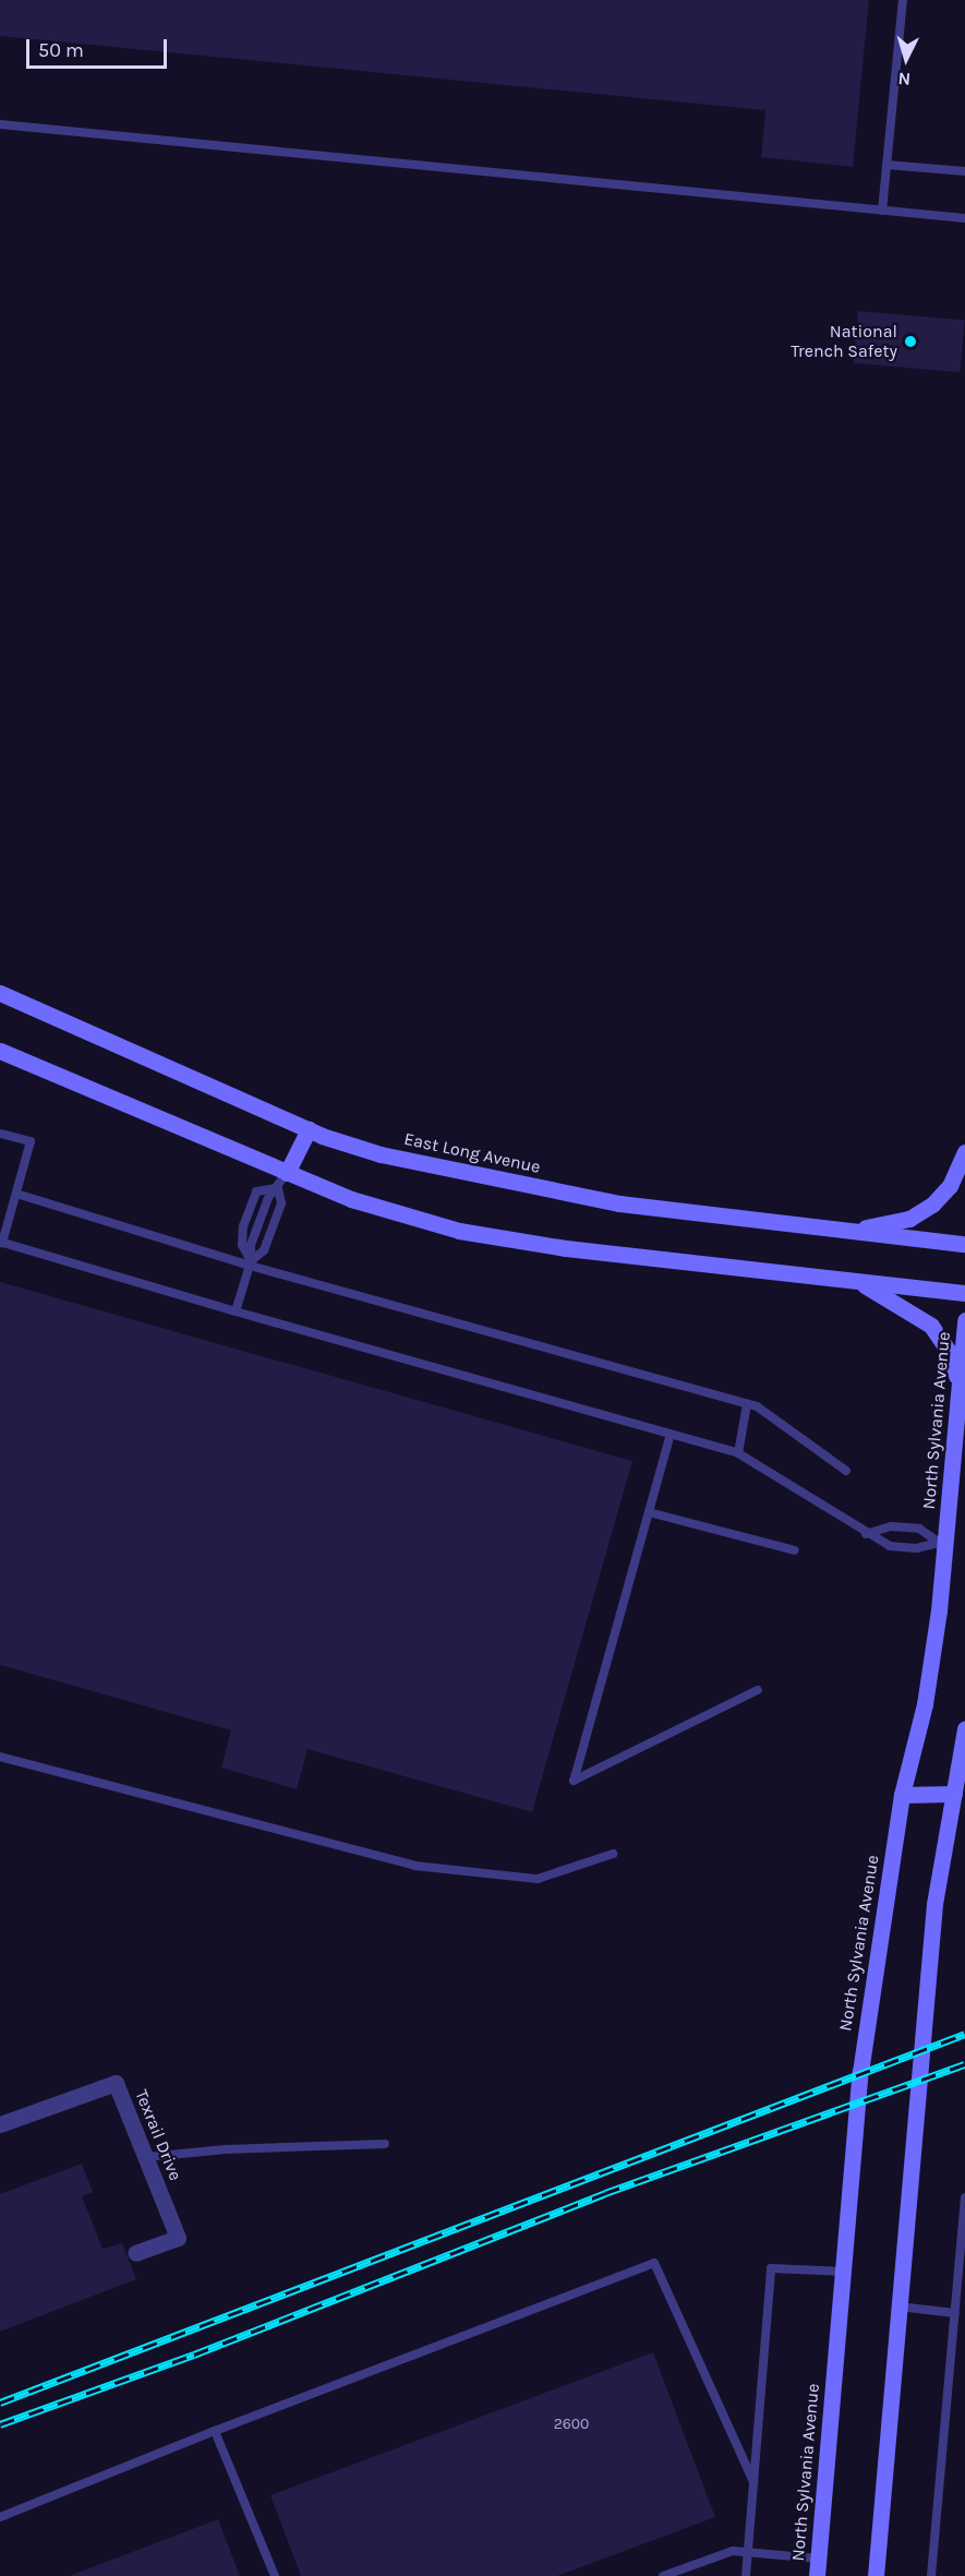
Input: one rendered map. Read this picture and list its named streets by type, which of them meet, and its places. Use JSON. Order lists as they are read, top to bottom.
{
  "streets": {
    "main road": ["East Long Avenue", "North Sylvania Avenue"],
    "street": ["Texrail Drive"]
  },
  "places": ["National Trench Safety"],
  "house_numbers": ["2600"],
  "scale_bar": "50 m",
  "north": "bottom"
}
